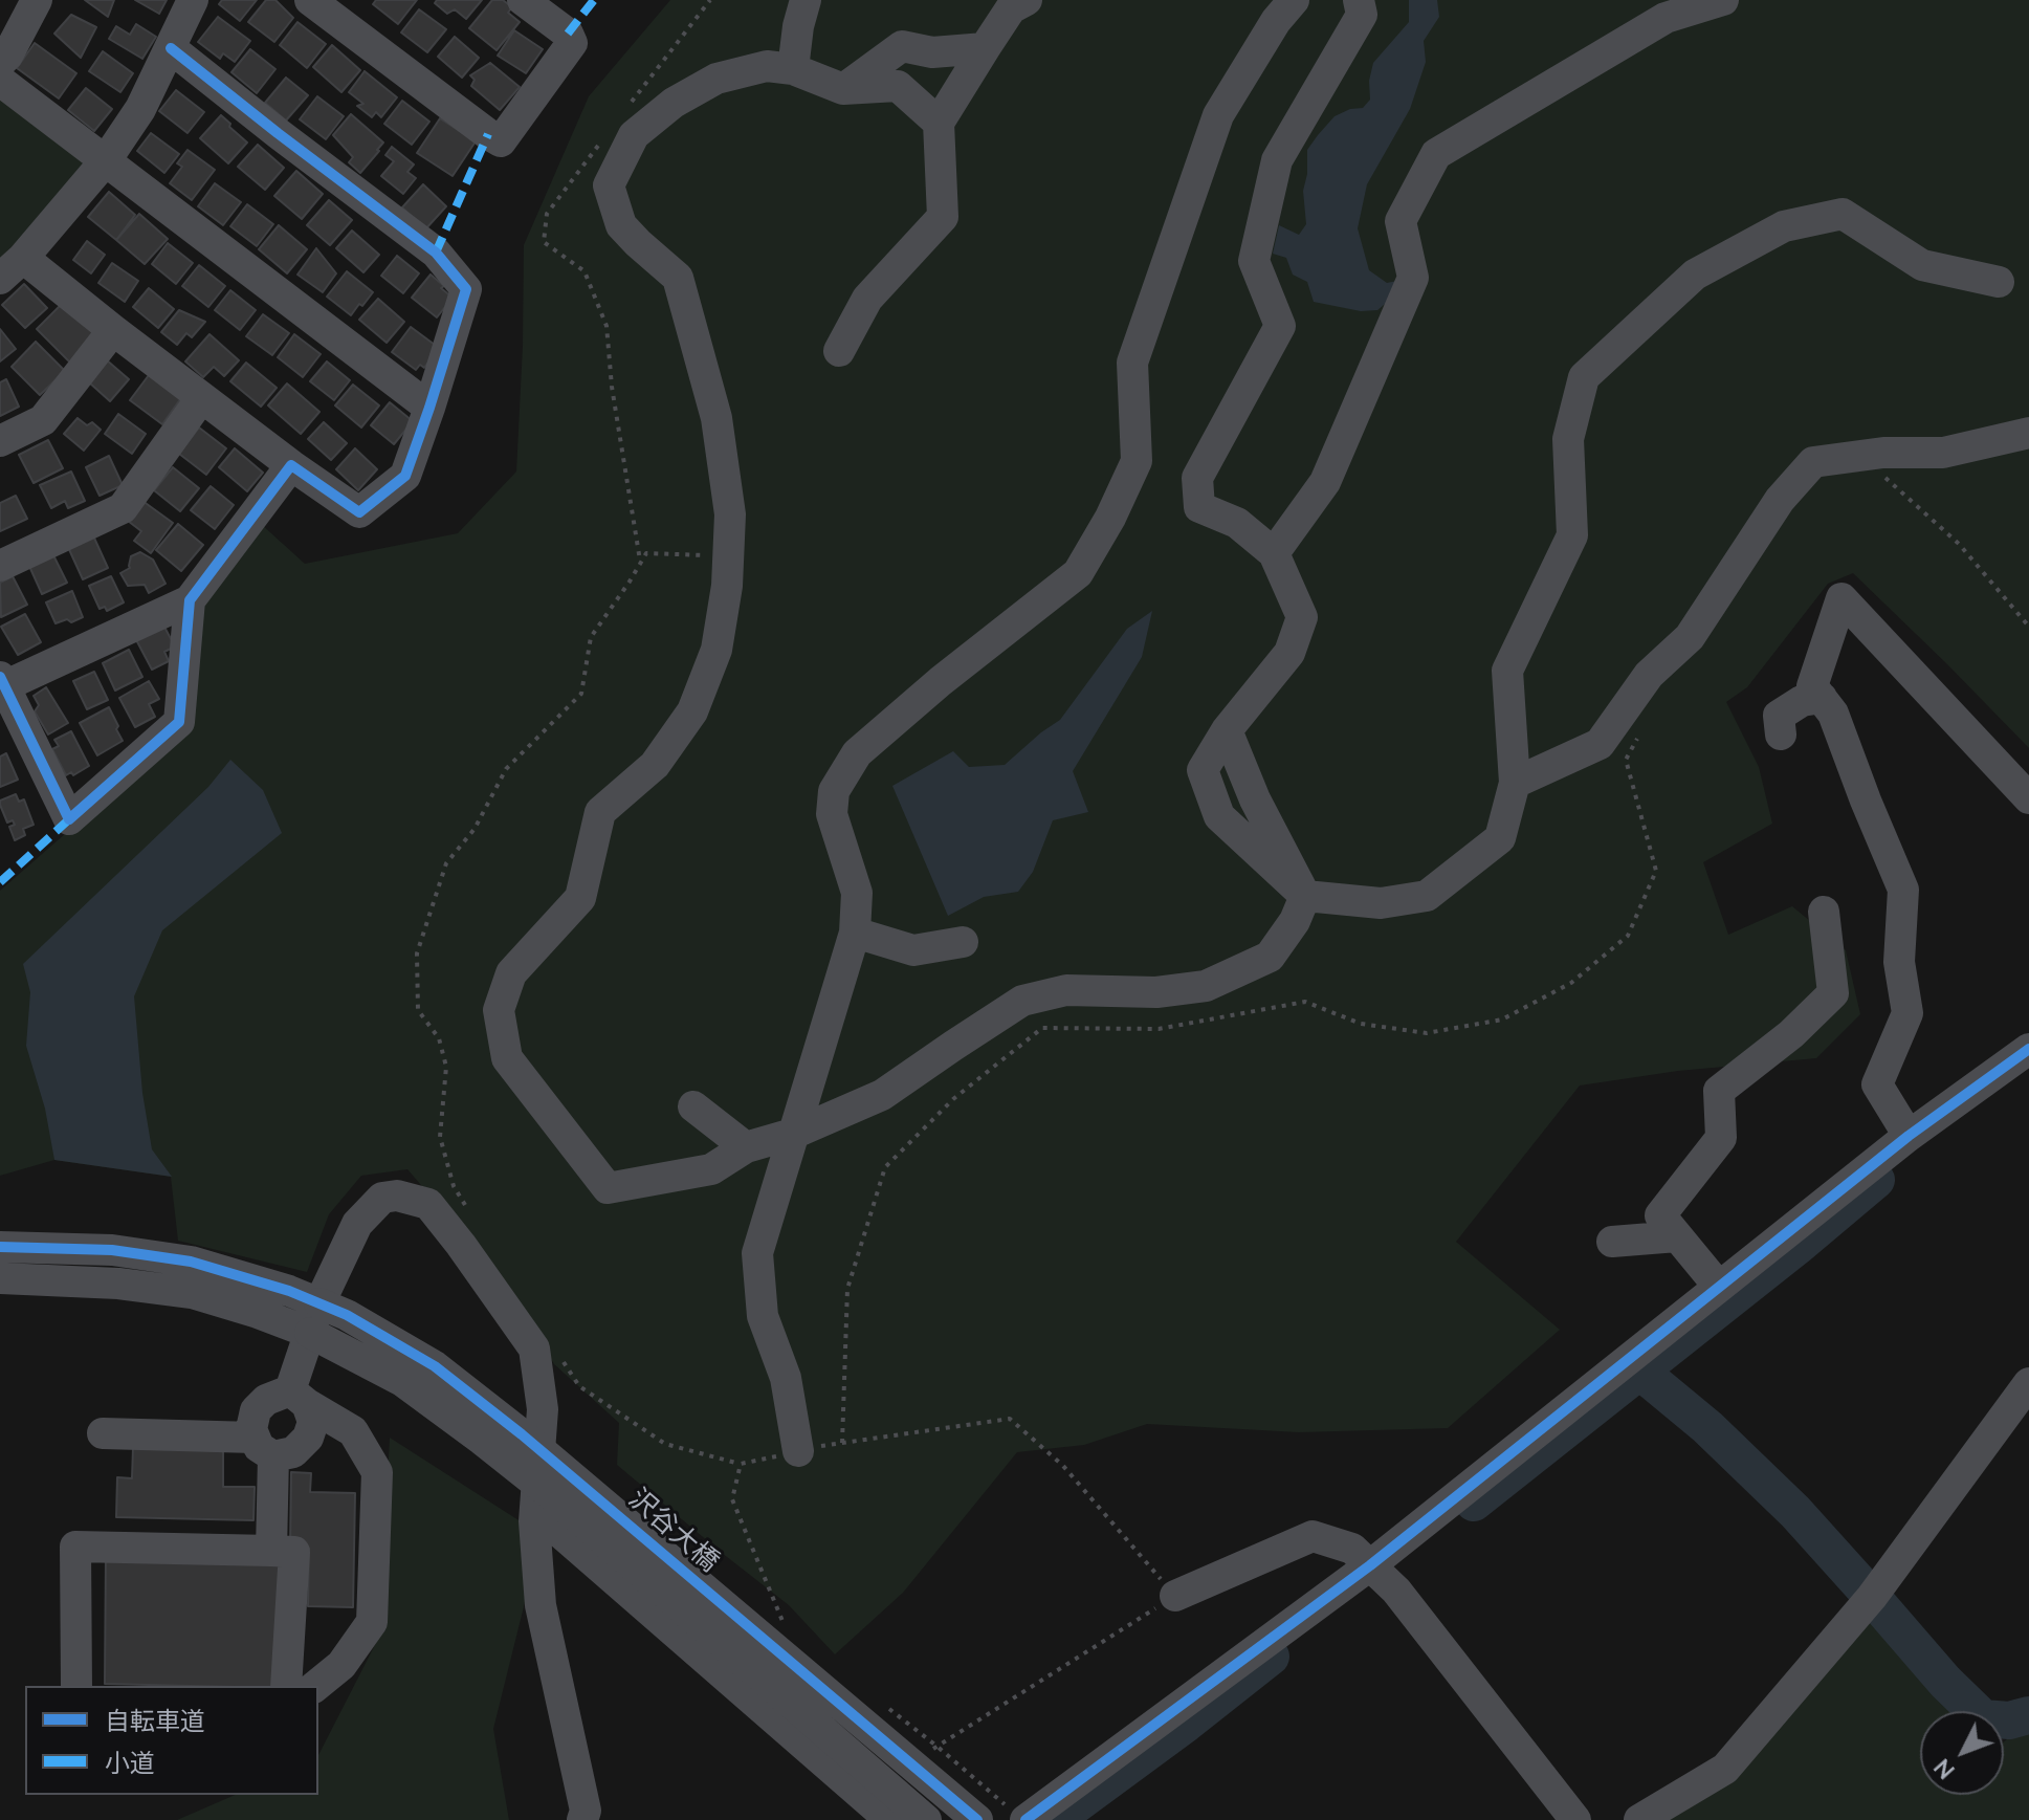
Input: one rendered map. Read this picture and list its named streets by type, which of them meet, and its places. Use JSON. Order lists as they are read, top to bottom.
{
  "streets": {
    "street": ["沢谷大橋"]
  },
  "legend": ["自転車道", "小道"],
  "north": "bottom left"
}
